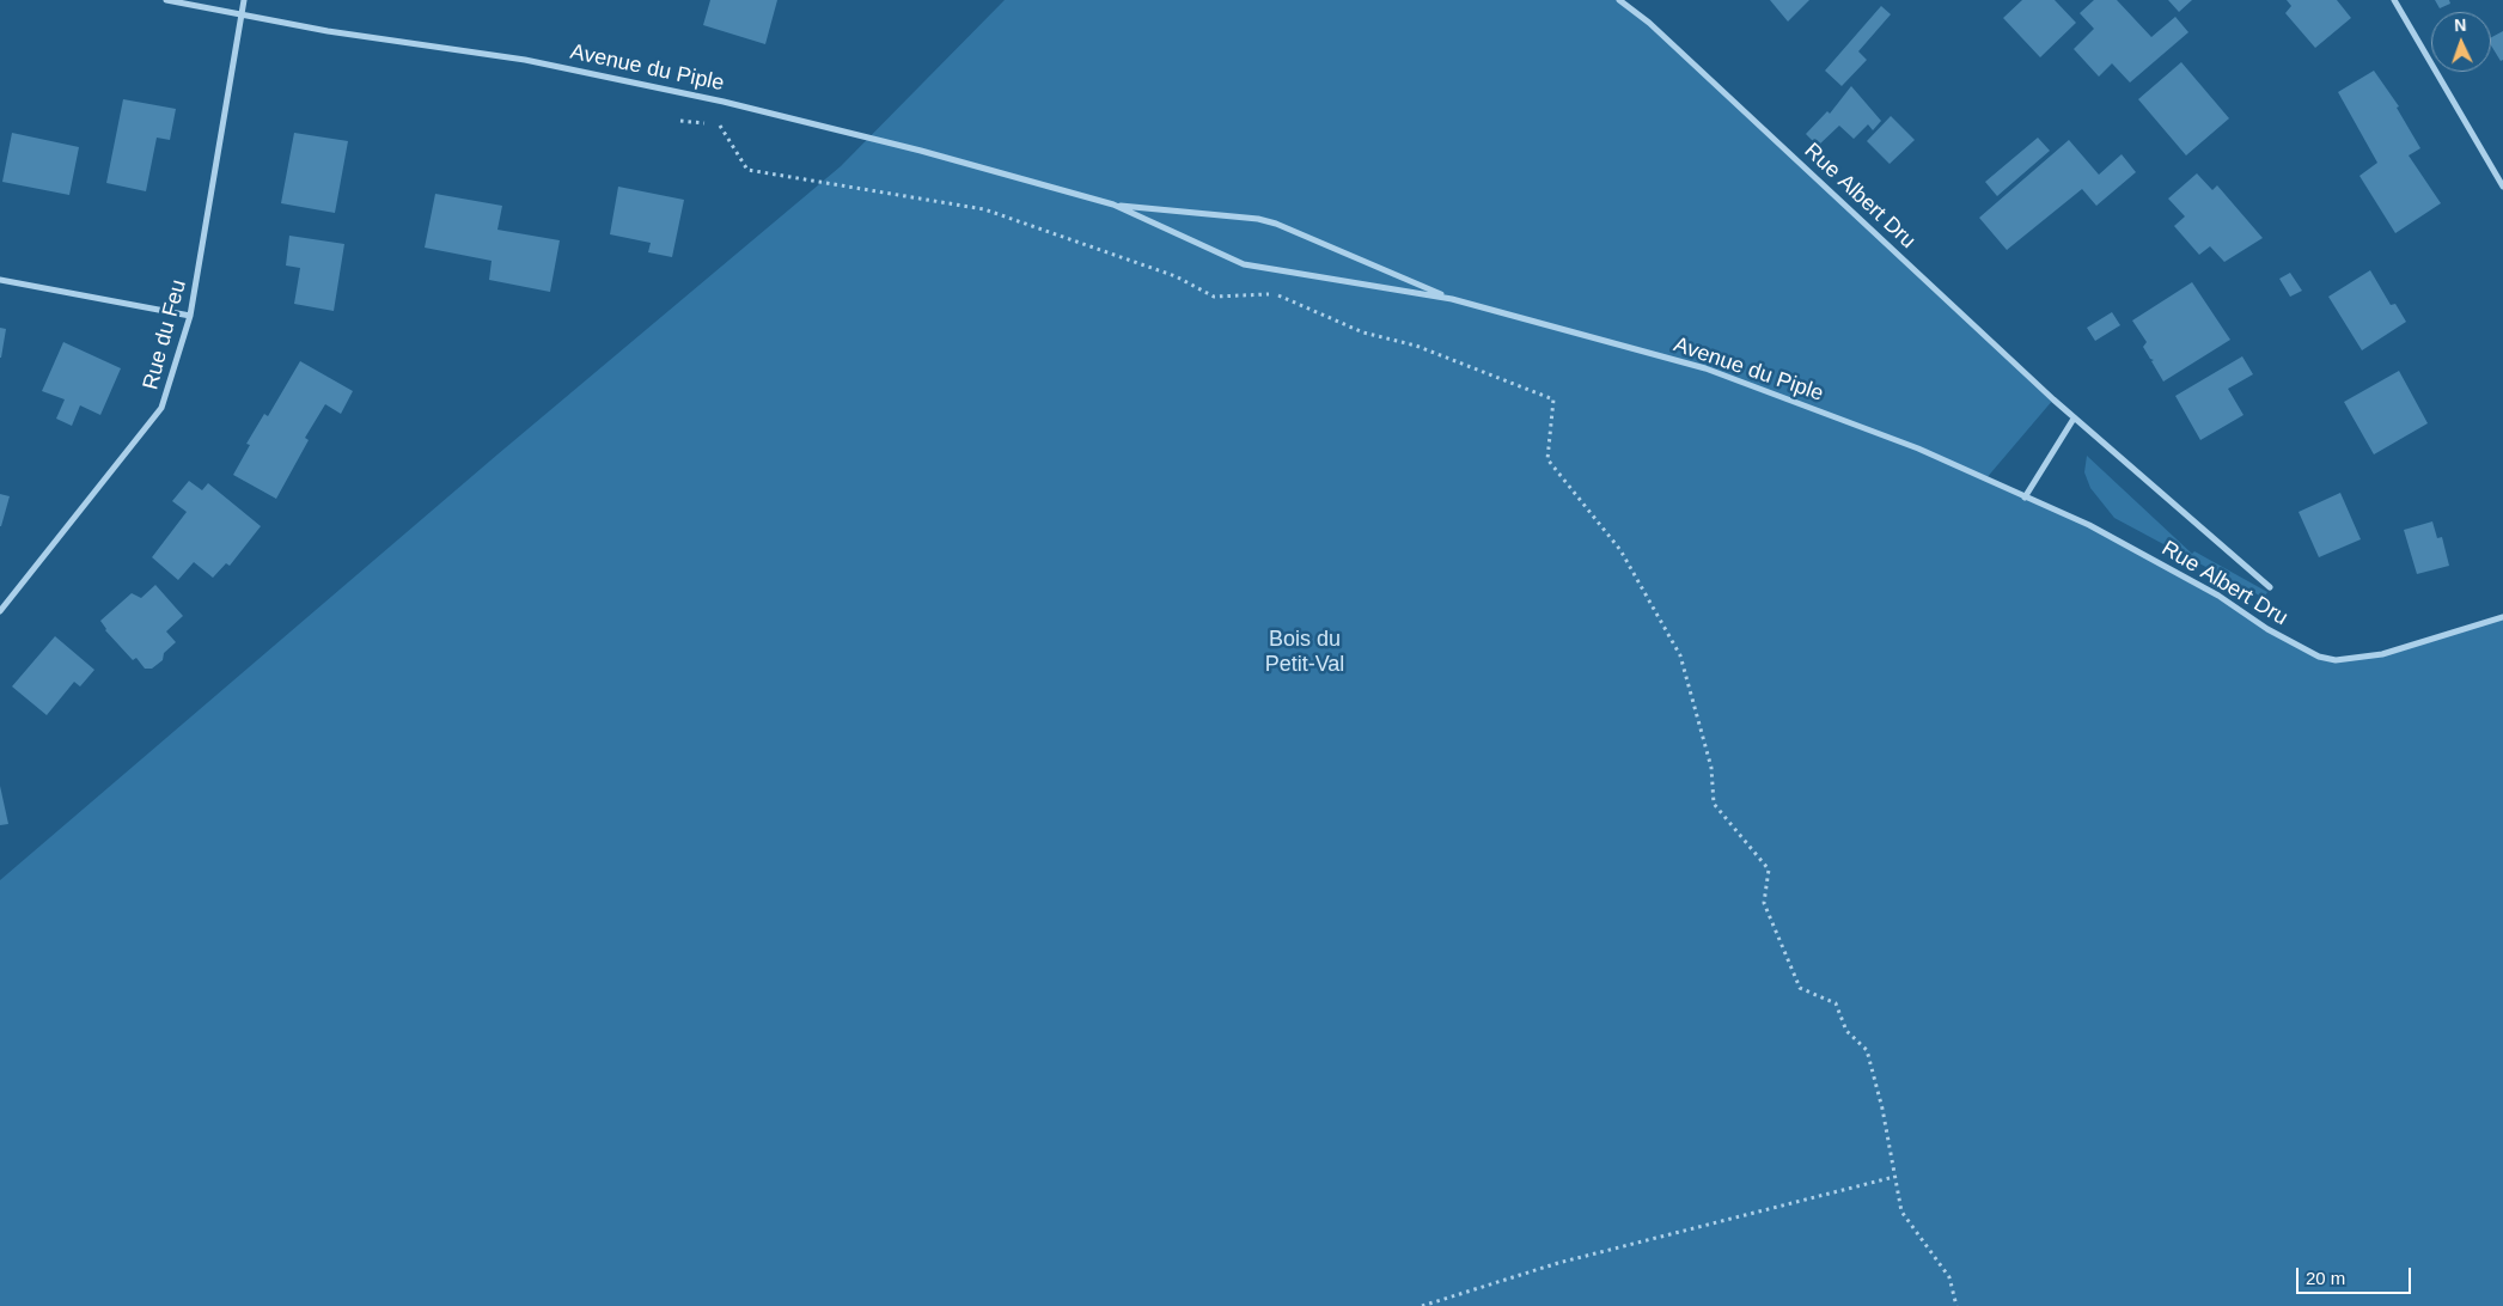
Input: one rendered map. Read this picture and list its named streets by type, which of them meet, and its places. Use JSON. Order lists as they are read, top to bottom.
{
  "streets": {
    "street": ["Avenue du Piple", "Rue Albert Dru", "Rue du Feu"]
  },
  "crossings": [
    ["Avenue du Piple", "Rue Albert Dru"],
    ["Avenue du Piple", "Rue du Feu"]
  ],
  "parks": ["Bois du Petit-Val"],
  "scale_bar": "20 m",
  "north": "top"
}
